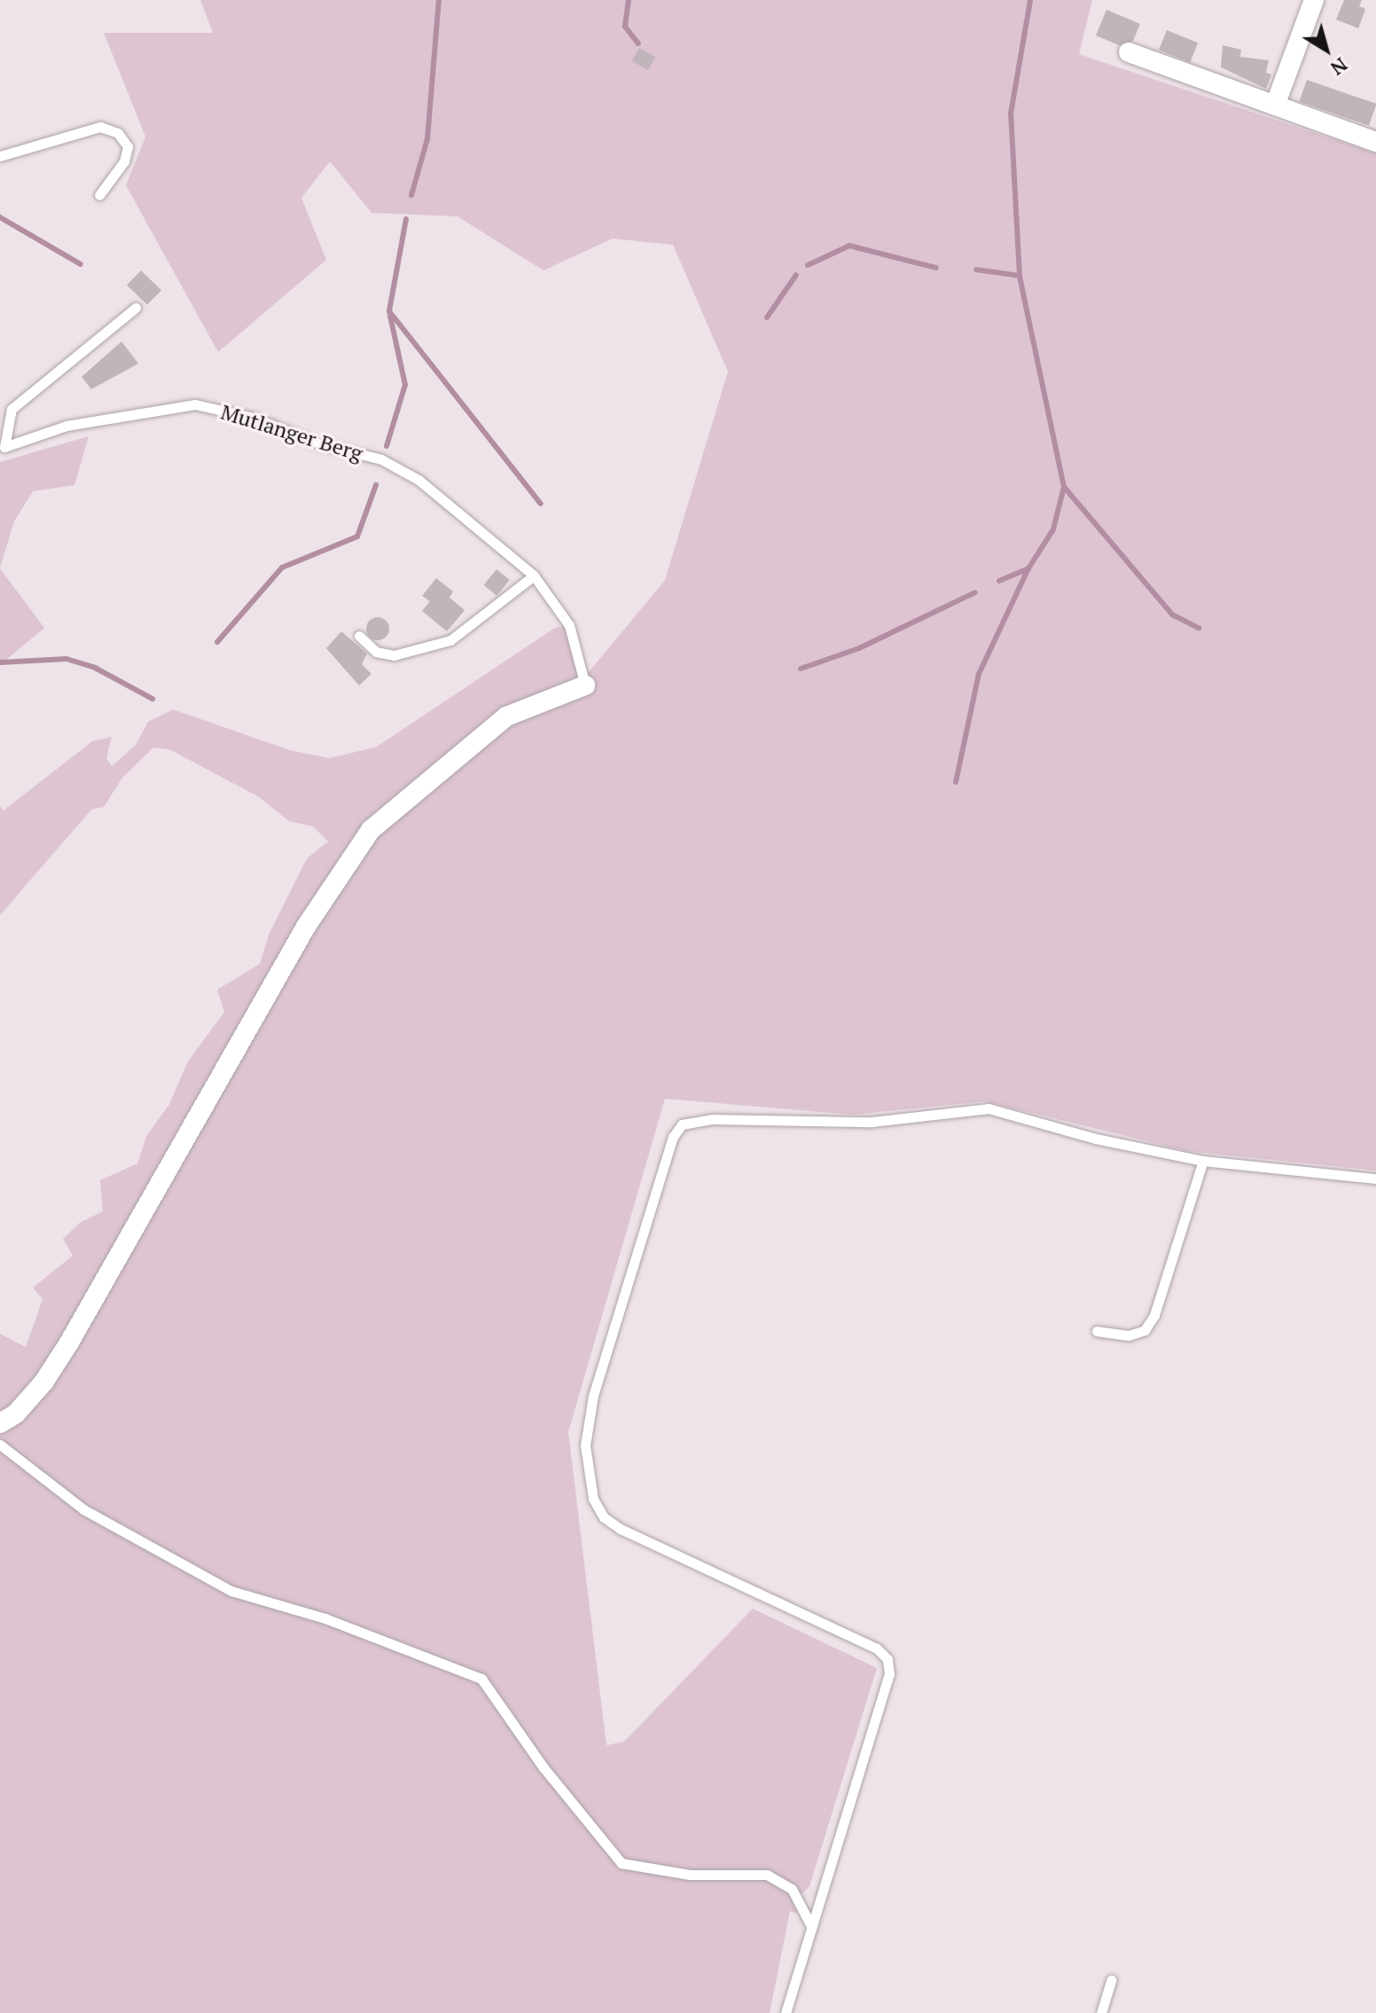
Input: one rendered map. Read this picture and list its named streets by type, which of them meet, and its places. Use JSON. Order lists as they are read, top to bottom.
{
  "streets": {
    "lane": ["Mutlanger Berg"]
  },
  "north": "bottom right"
}
